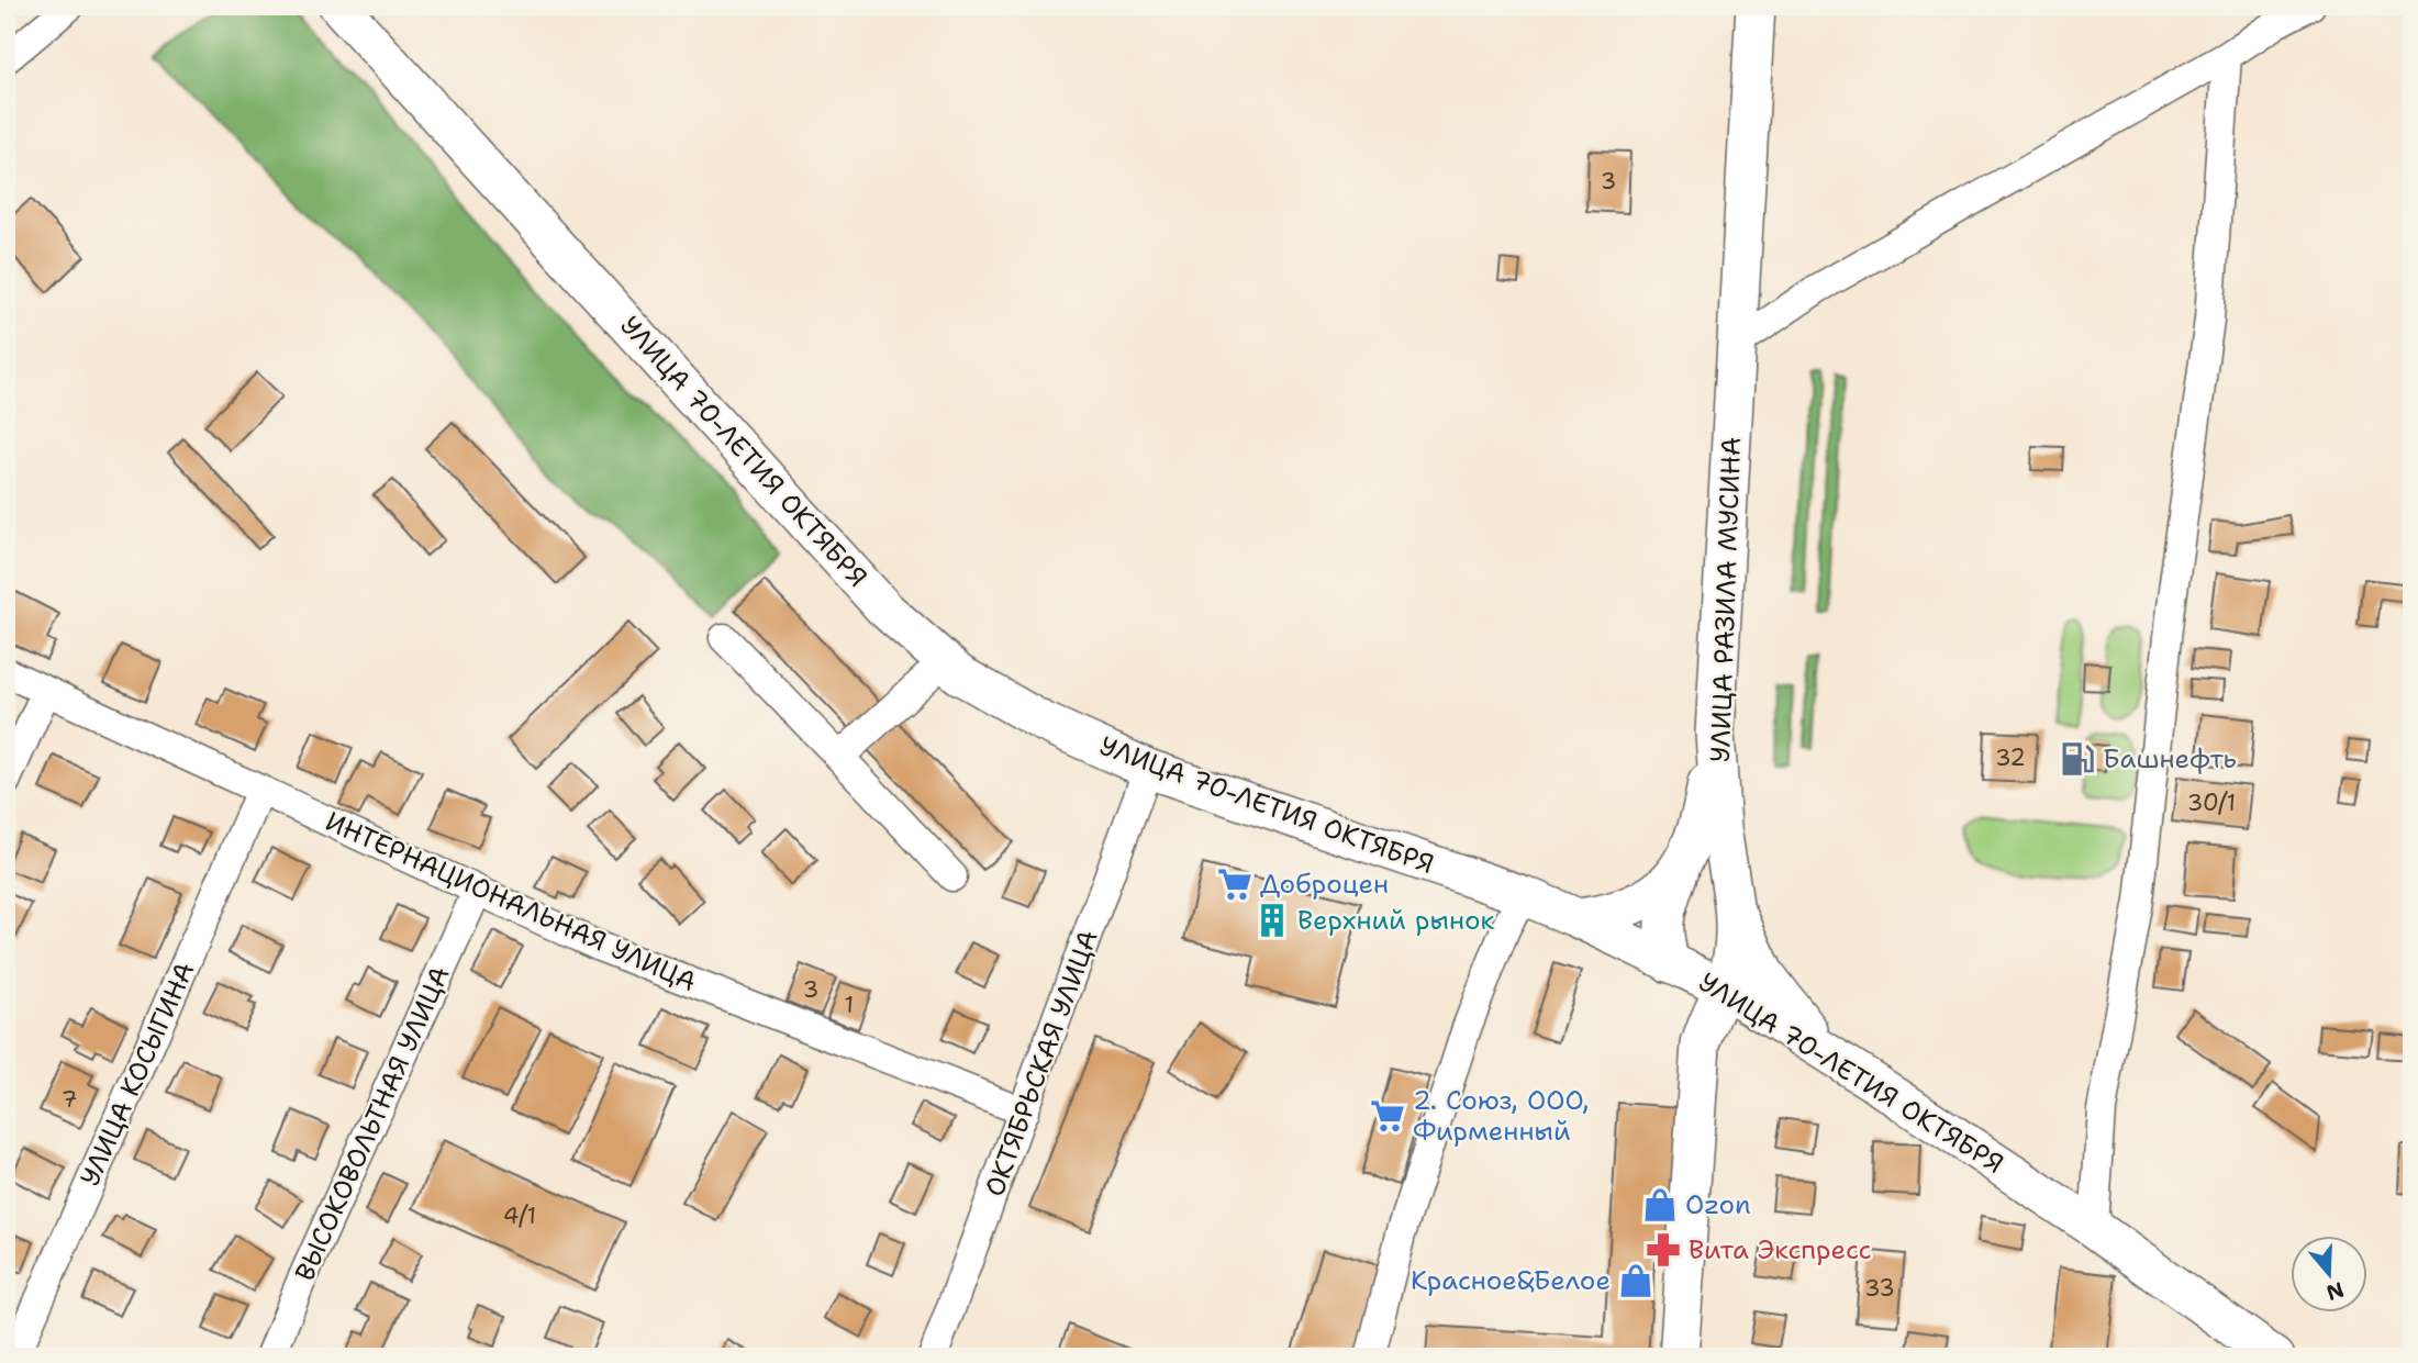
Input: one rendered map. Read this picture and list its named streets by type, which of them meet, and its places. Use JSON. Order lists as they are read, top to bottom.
{
  "streets": {
    "main road": ["УЛИЦА 70-ЛЕТИЯ ОКТЯБРЯ", "УЛИЦА РАЗИЛА МУСИНА"],
    "street": [
      "ИНТЕРНАЦИОНАЛЬНАЯ УЛИЦА",
      "ОКТЯБРЬСКАЯ УЛИЦА",
      "УЛИЦА КОСЫГИНА",
      "ВЫСОКОВОЛЬТНАЯ УЛИЦА"
    ]
  },
  "crossings": [
    ["УЛИЦА 70-ЛЕТИЯ ОКТЯБРЯ", "УЛИЦА РАЗИЛА МУСИНА"],
    ["УЛИЦА 70-ЛЕТИЯ ОКТЯБРЯ", "ОКТЯБРЬСКАЯ УЛИЦА"],
    ["ИНТЕРНАЦИОНАЛЬНАЯ УЛИЦА", "ОКТЯБРЬСКАЯ УЛИЦА"],
    ["ИНТЕРНАЦИОНАЛЬНАЯ УЛИЦА", "УЛИЦА КОСЫГИНА"],
    ["ИНТЕРНАЦИОНАЛЬНАЯ УЛИЦА", "ВЫСОКОВОЛЬТНАЯ УЛИЦА"]
  ],
  "places": {
    "fuel station": ["Башнефть"],
    "supermarket": ["Доброцен", "2. Союз, ООО, Фирменный"],
    "building": ["Верхний рынок"],
    "shop": ["Ozon", "Красное&Белое"],
    "pharmacy": ["Вита Экспресс"]
  },
  "house_numbers": [
    "3",
    "32",
    "30/1",
    "3",
    "1",
    "7",
    "4/1",
    "33"
  ],
  "north": "bottom"
}
